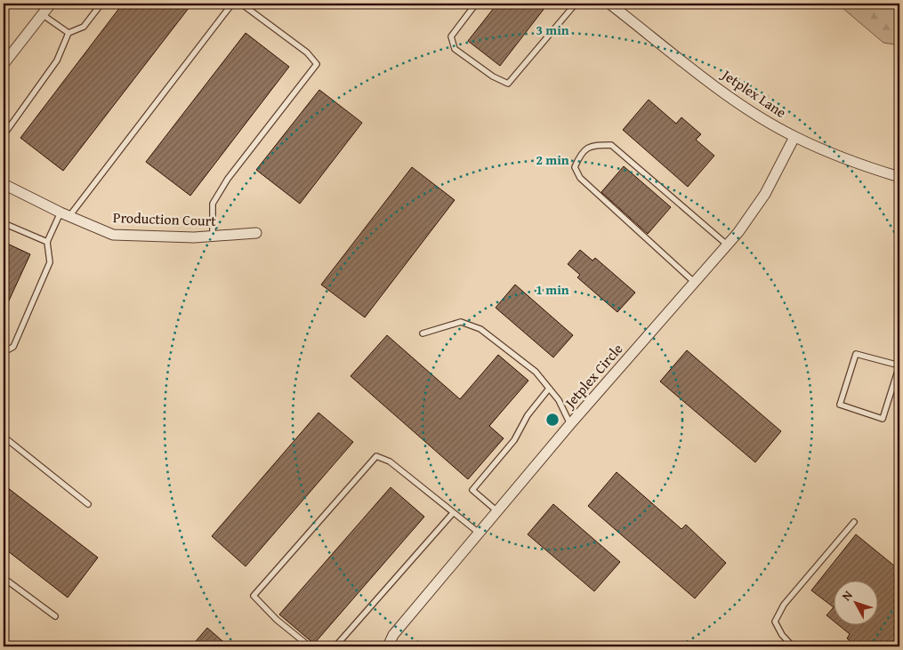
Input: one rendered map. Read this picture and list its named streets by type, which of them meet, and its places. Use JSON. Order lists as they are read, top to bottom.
{
  "streets": {
    "street": ["Jetplex Lane", "Production Court", "Jetplex Circle"]
  },
  "crossings": [
    ["Jetplex Lane", "Jetplex Circle"]
  ],
  "north": "top left",
  "rings": ["3 min", "2 min", "1 min"]
}
